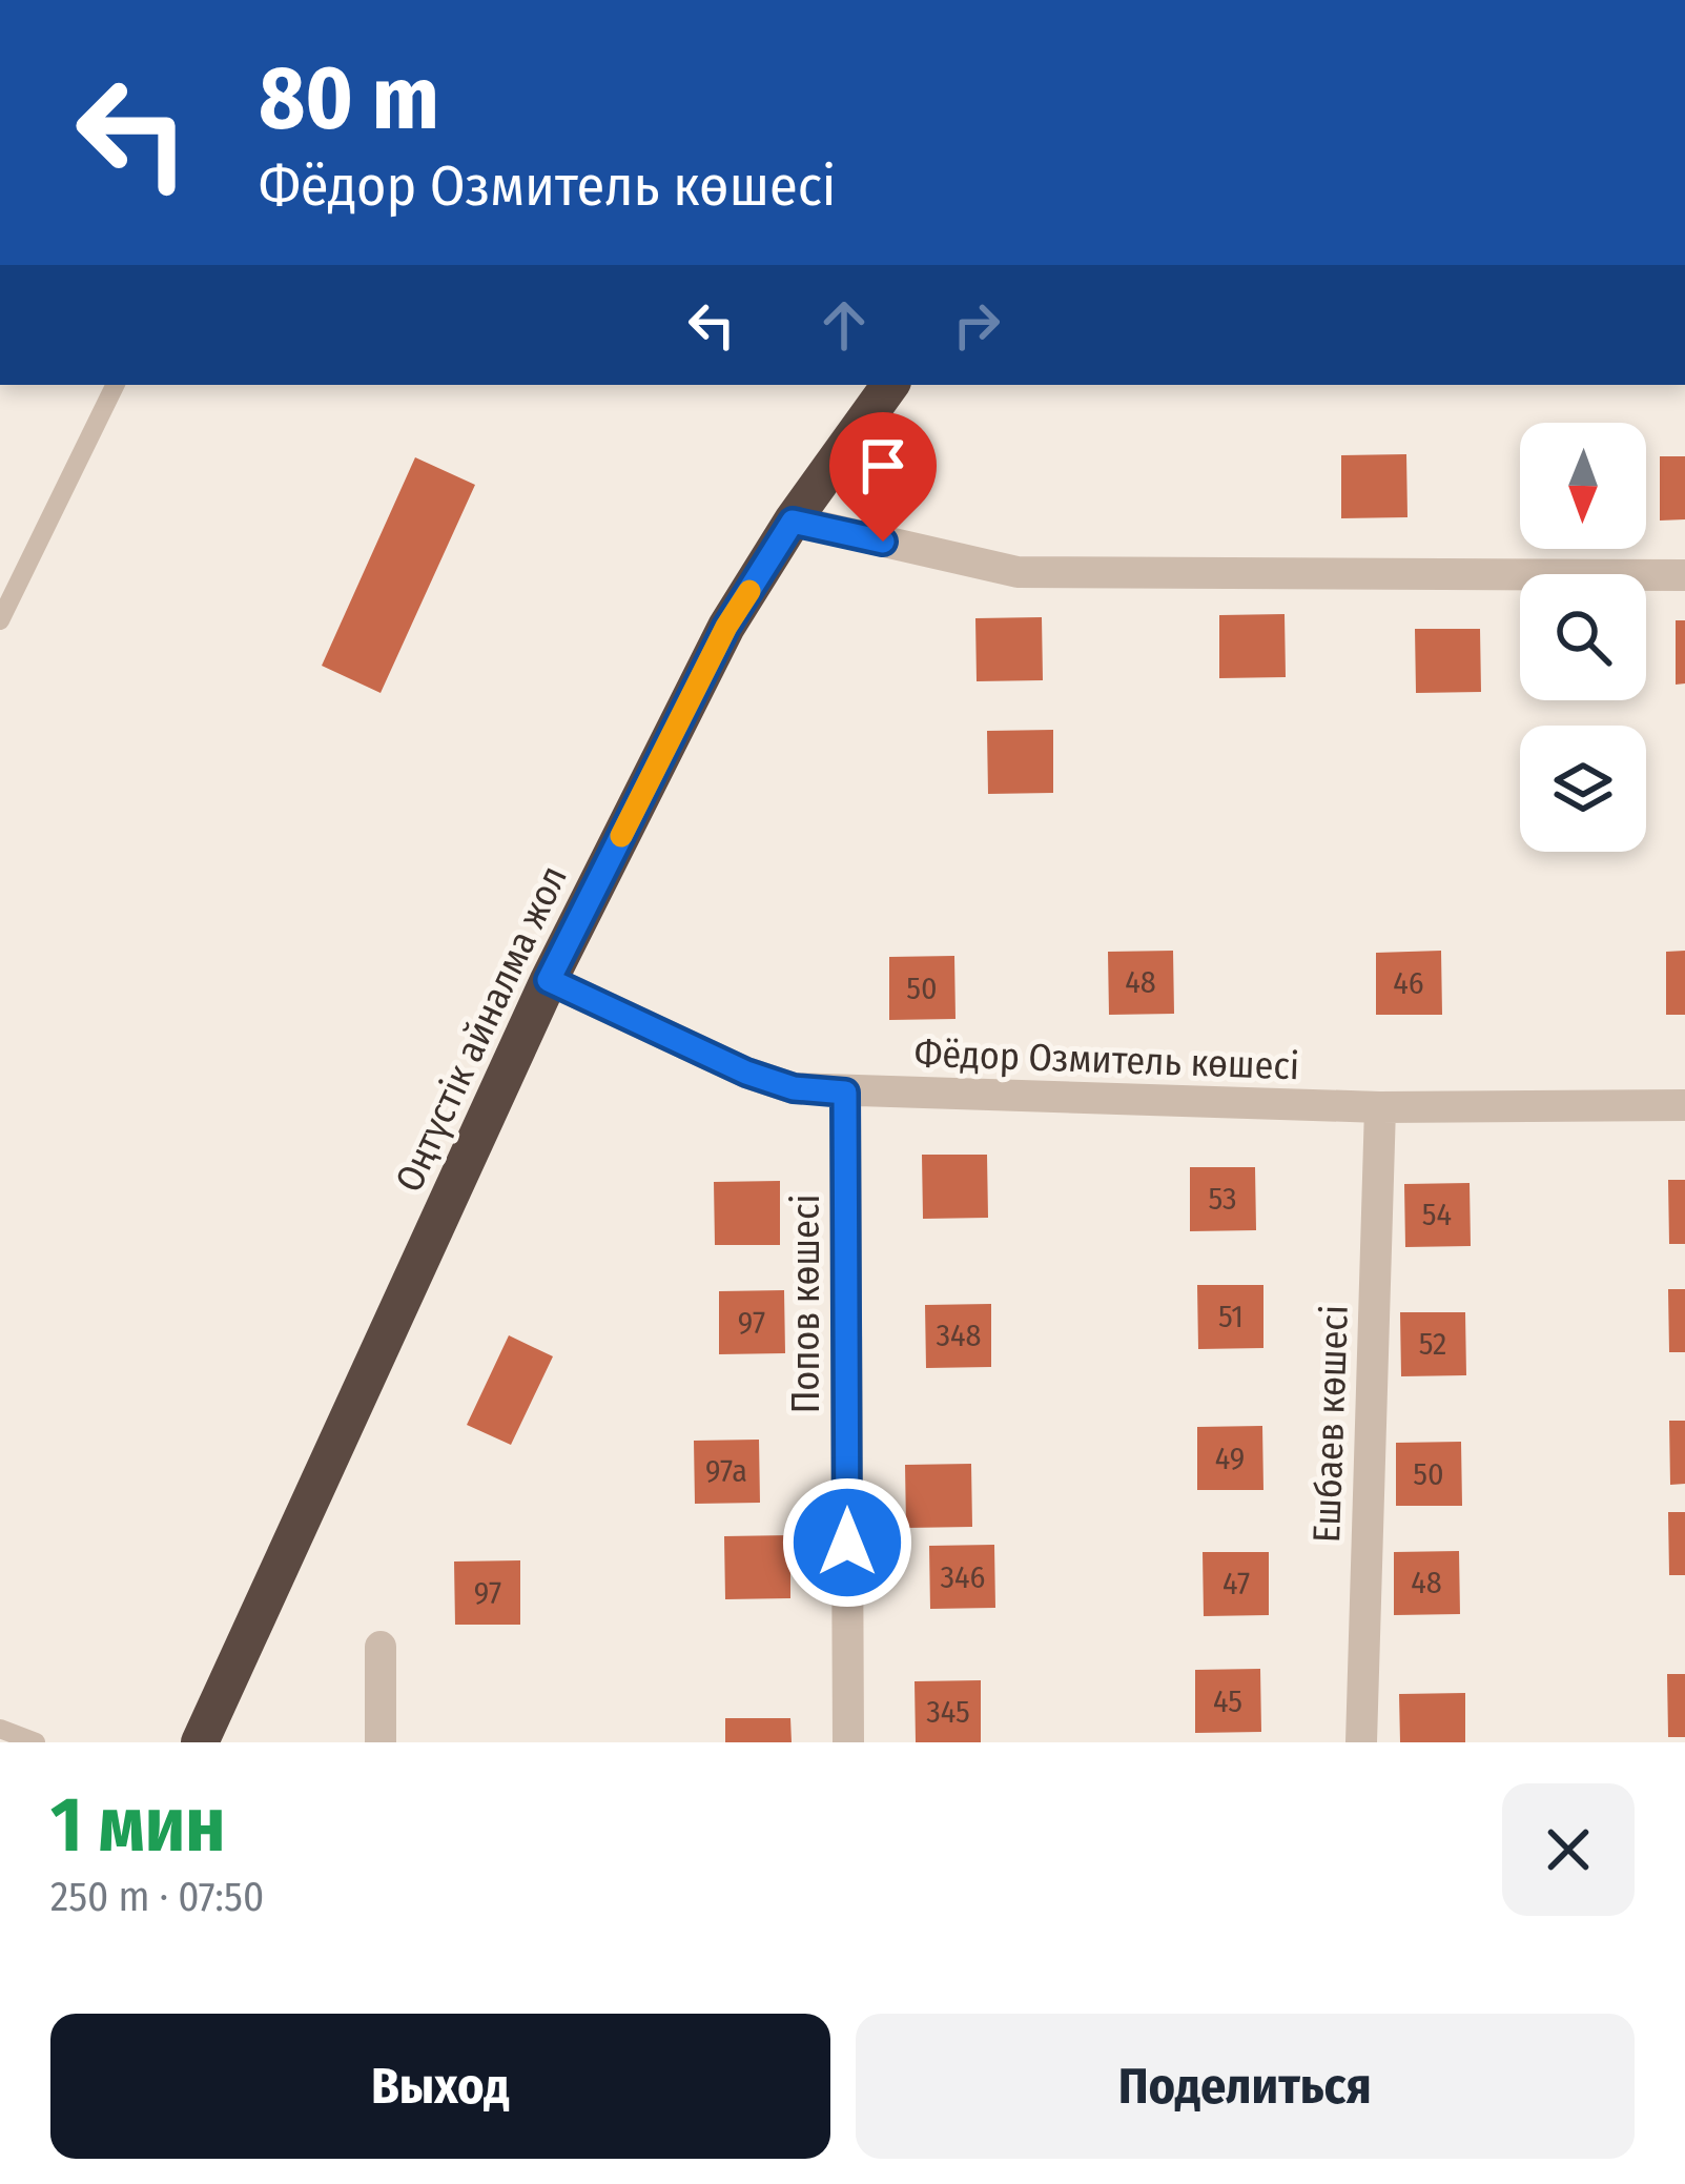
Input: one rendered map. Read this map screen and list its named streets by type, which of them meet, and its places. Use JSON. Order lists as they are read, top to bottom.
{
  "streets": {
    "highway": ["Оңтүстік айналма жол"],
    "street": ["Фёдор Озмитель көшесі", "Попов көшесі", "Ешбаев көшесі"]
  },
  "crossings": [
    ["Оңтүстік айналма жол", "Фёдор Озмитель көшесі"],
    ["Фёдор Озмитель көшесі", "Попов көшесі"],
    ["Фёдор Озмитель көшесі", "Ешбаев көшесі"]
  ],
  "house_numbers": [
    "48",
    "46",
    "50",
    "53",
    "54",
    "51",
    "97",
    "348",
    "52",
    "49",
    "97а",
    "50",
    "346",
    "48",
    "47",
    "97",
    "45",
    "345"
  ],
  "north": "bottom",
  "page": {
    "turn": ["80 m", "Фёдор Озмитель көшесі"],
    "heading": ["1 мин", "250 m · 07:50"],
    "buttons": ["Выход", "Поделиться"]
  }
}
